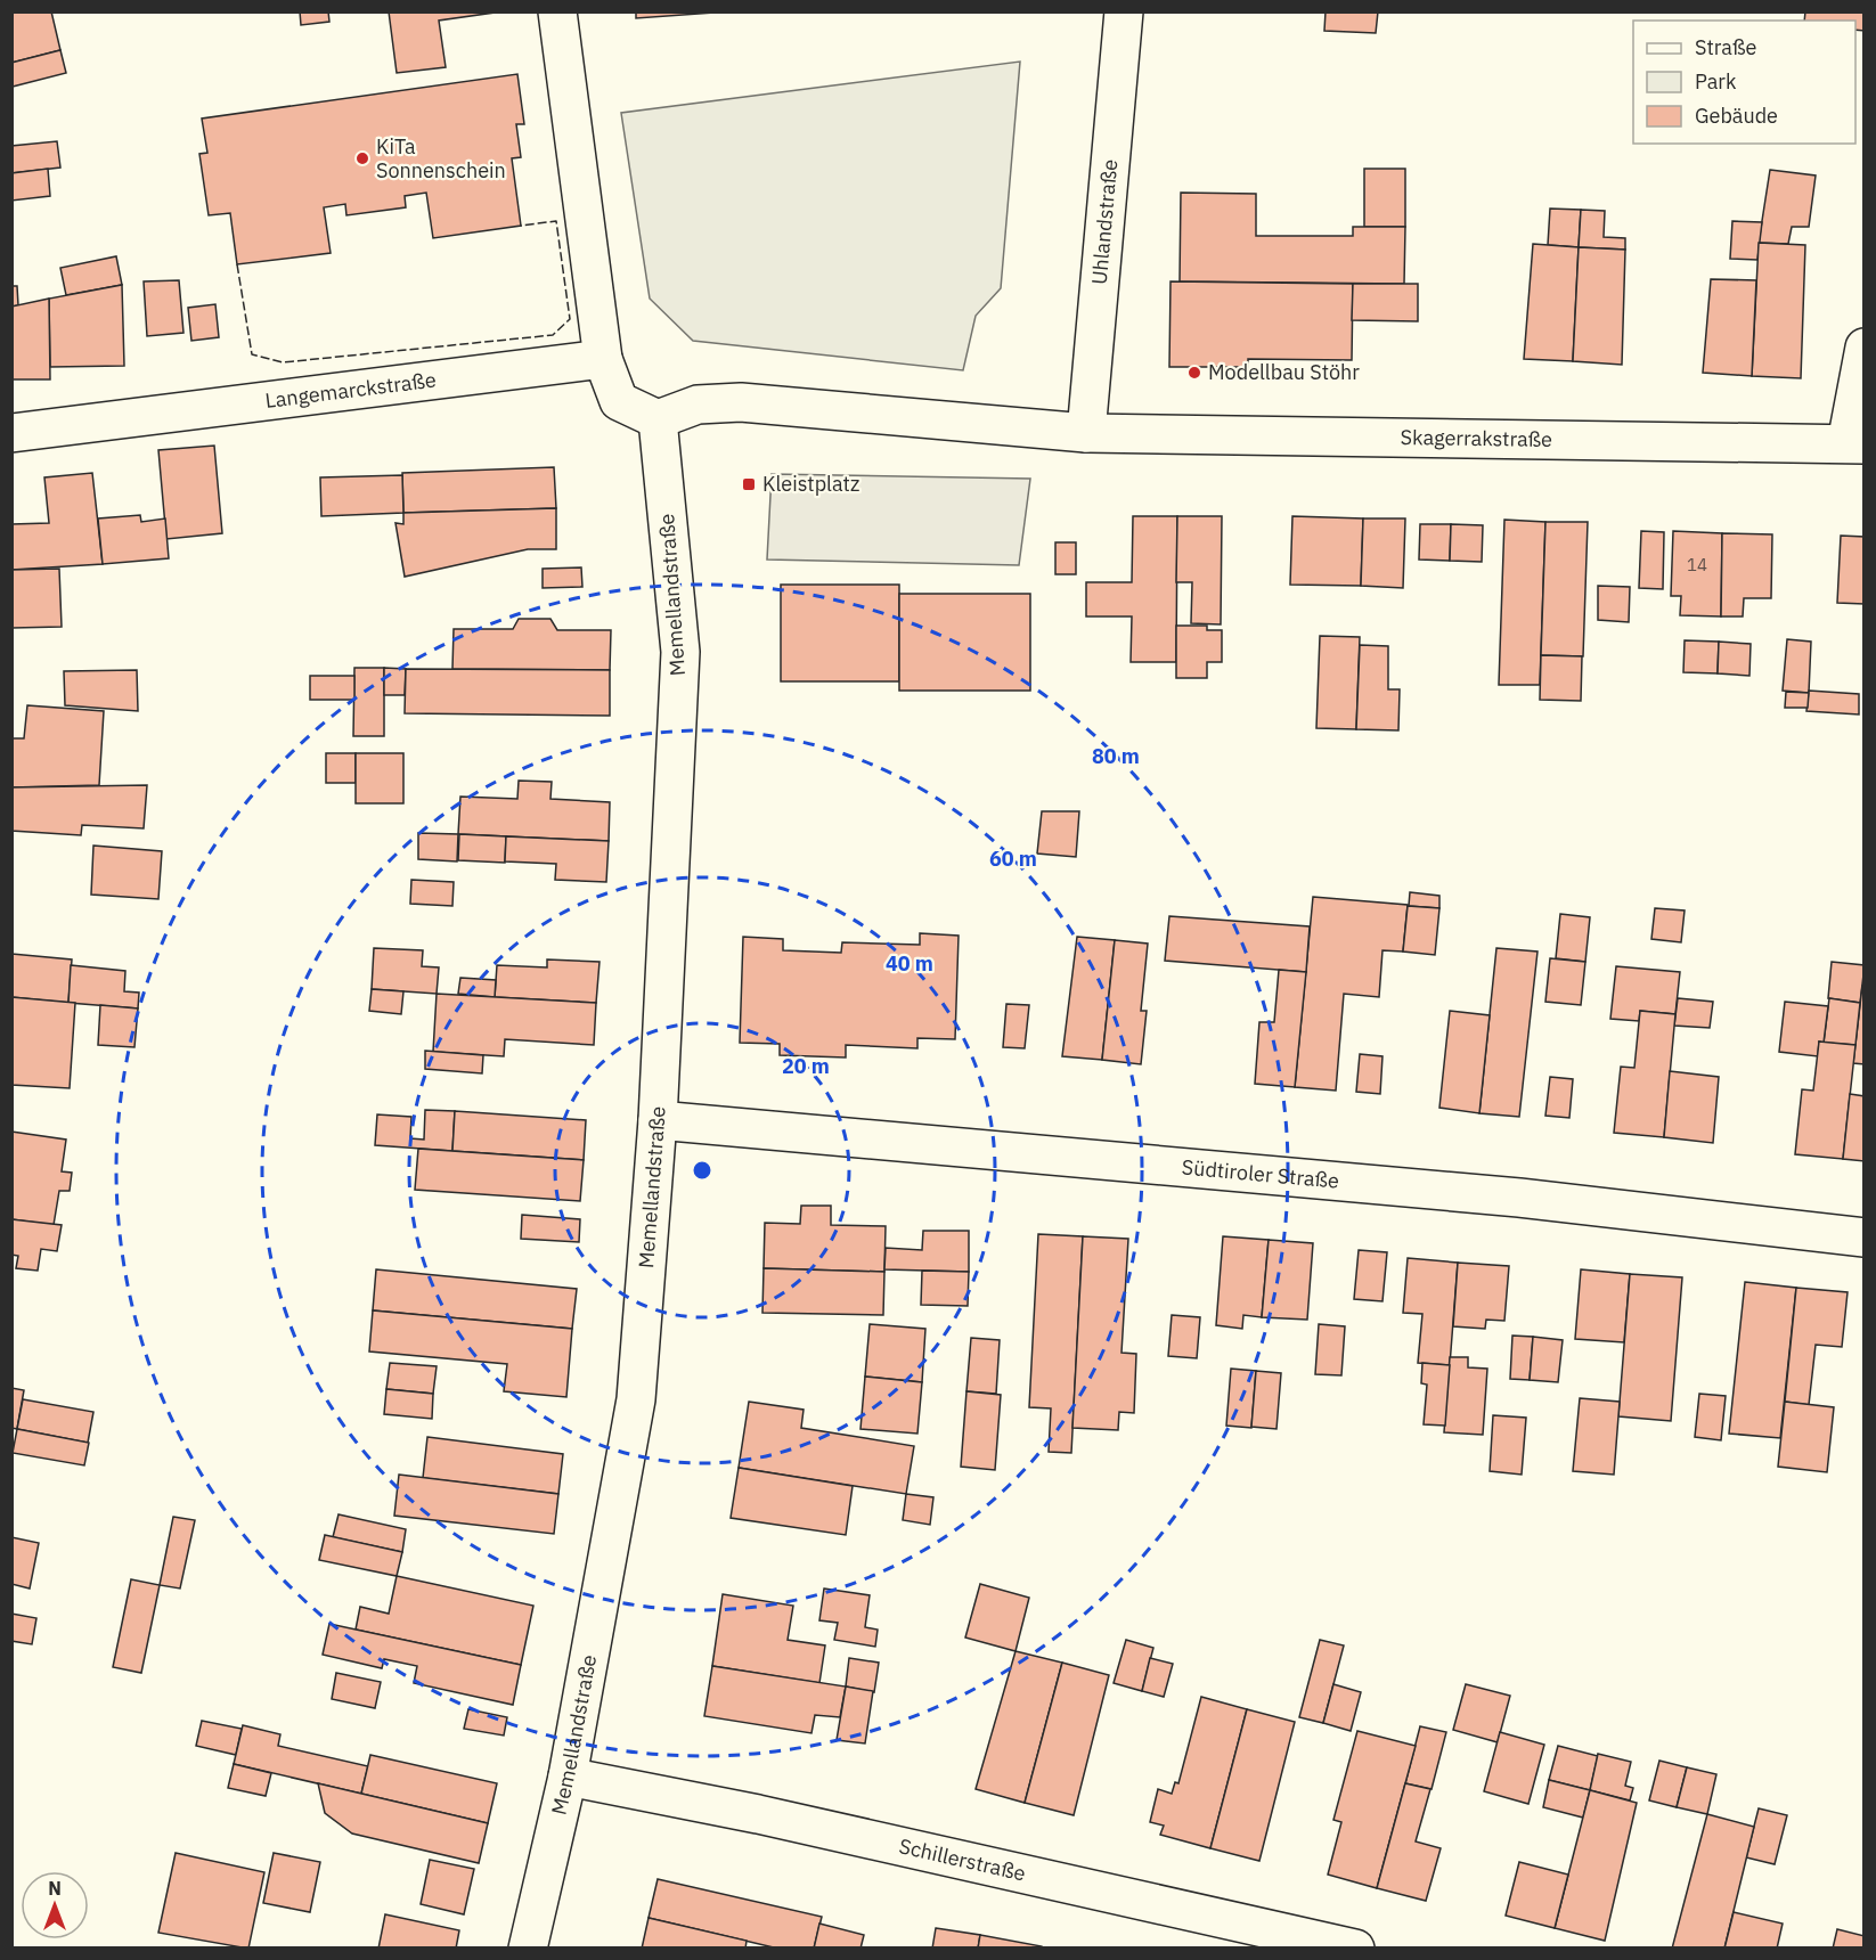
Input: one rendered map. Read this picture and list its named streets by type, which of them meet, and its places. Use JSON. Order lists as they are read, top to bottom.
{
  "streets": {
    "street": [
      "Uhlandstraße",
      "Langemarckstraße",
      "Skagerrakstraße",
      "Memellandstraße",
      "Südtiroler Straße",
      "Schillerstraße"
    ]
  },
  "crossings": [
    ["Uhlandstraße", "Skagerrakstraße"],
    ["Memellandstraße", "Südtiroler Straße"],
    ["Memellandstraße", "Schillerstraße"]
  ],
  "places": {
    "other": ["KiTa Sonnenschein", "Modellbau Stöhr"],
    "transit": ["Kleistplatz"]
  },
  "house_numbers": ["14"],
  "legend": ["Straße", "Park", "Gebäude"],
  "north": "top",
  "rings": [
    "80 m",
    "60 m",
    "40 m",
    "20 m"
  ]
}
